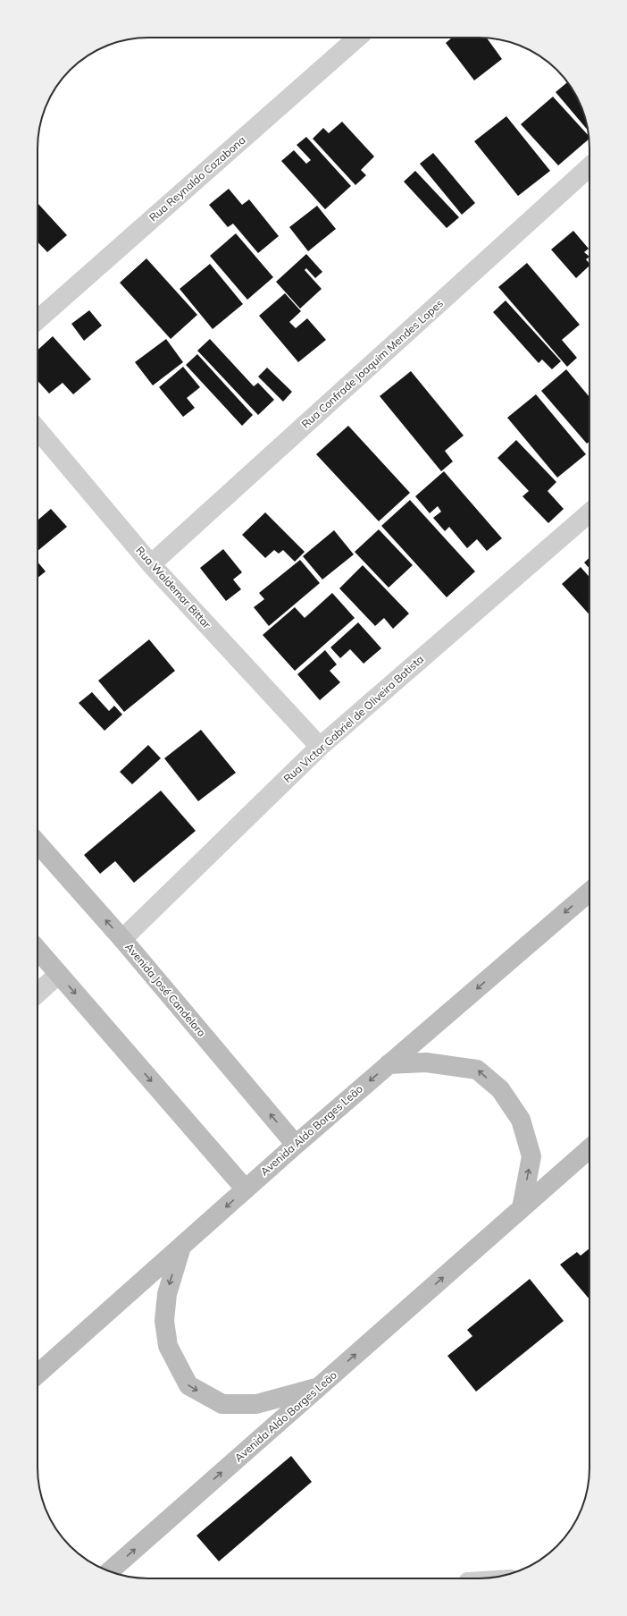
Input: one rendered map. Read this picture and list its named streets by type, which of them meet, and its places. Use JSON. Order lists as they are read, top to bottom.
{
  "streets": {
    "main road": ["Avenida José Candeloro", "Avenida Aldo Borges Leão"],
    "street": [
      "Rua Reynaldo Cazabona",
      "Rua Confrade Joaquim Mendes Lopes",
      "Rua Waldemar Bittar",
      "Rua Victor Gabriel de Oliveira Batista"
    ]
  },
  "crossings": [
    ["Rua Confrade Joaquim Mendes Lopes", "Rua Waldemar Bittar"],
    ["Rua Waldemar Bittar", "Rua Victor Gabriel de Oliveira Batista"],
    ["Rua Victor Gabriel de Oliveira Batista", "Avenida José Candeloro"],
    ["Avenida José Candeloro", "Avenida Aldo Borges Leão"]
  ]
}
